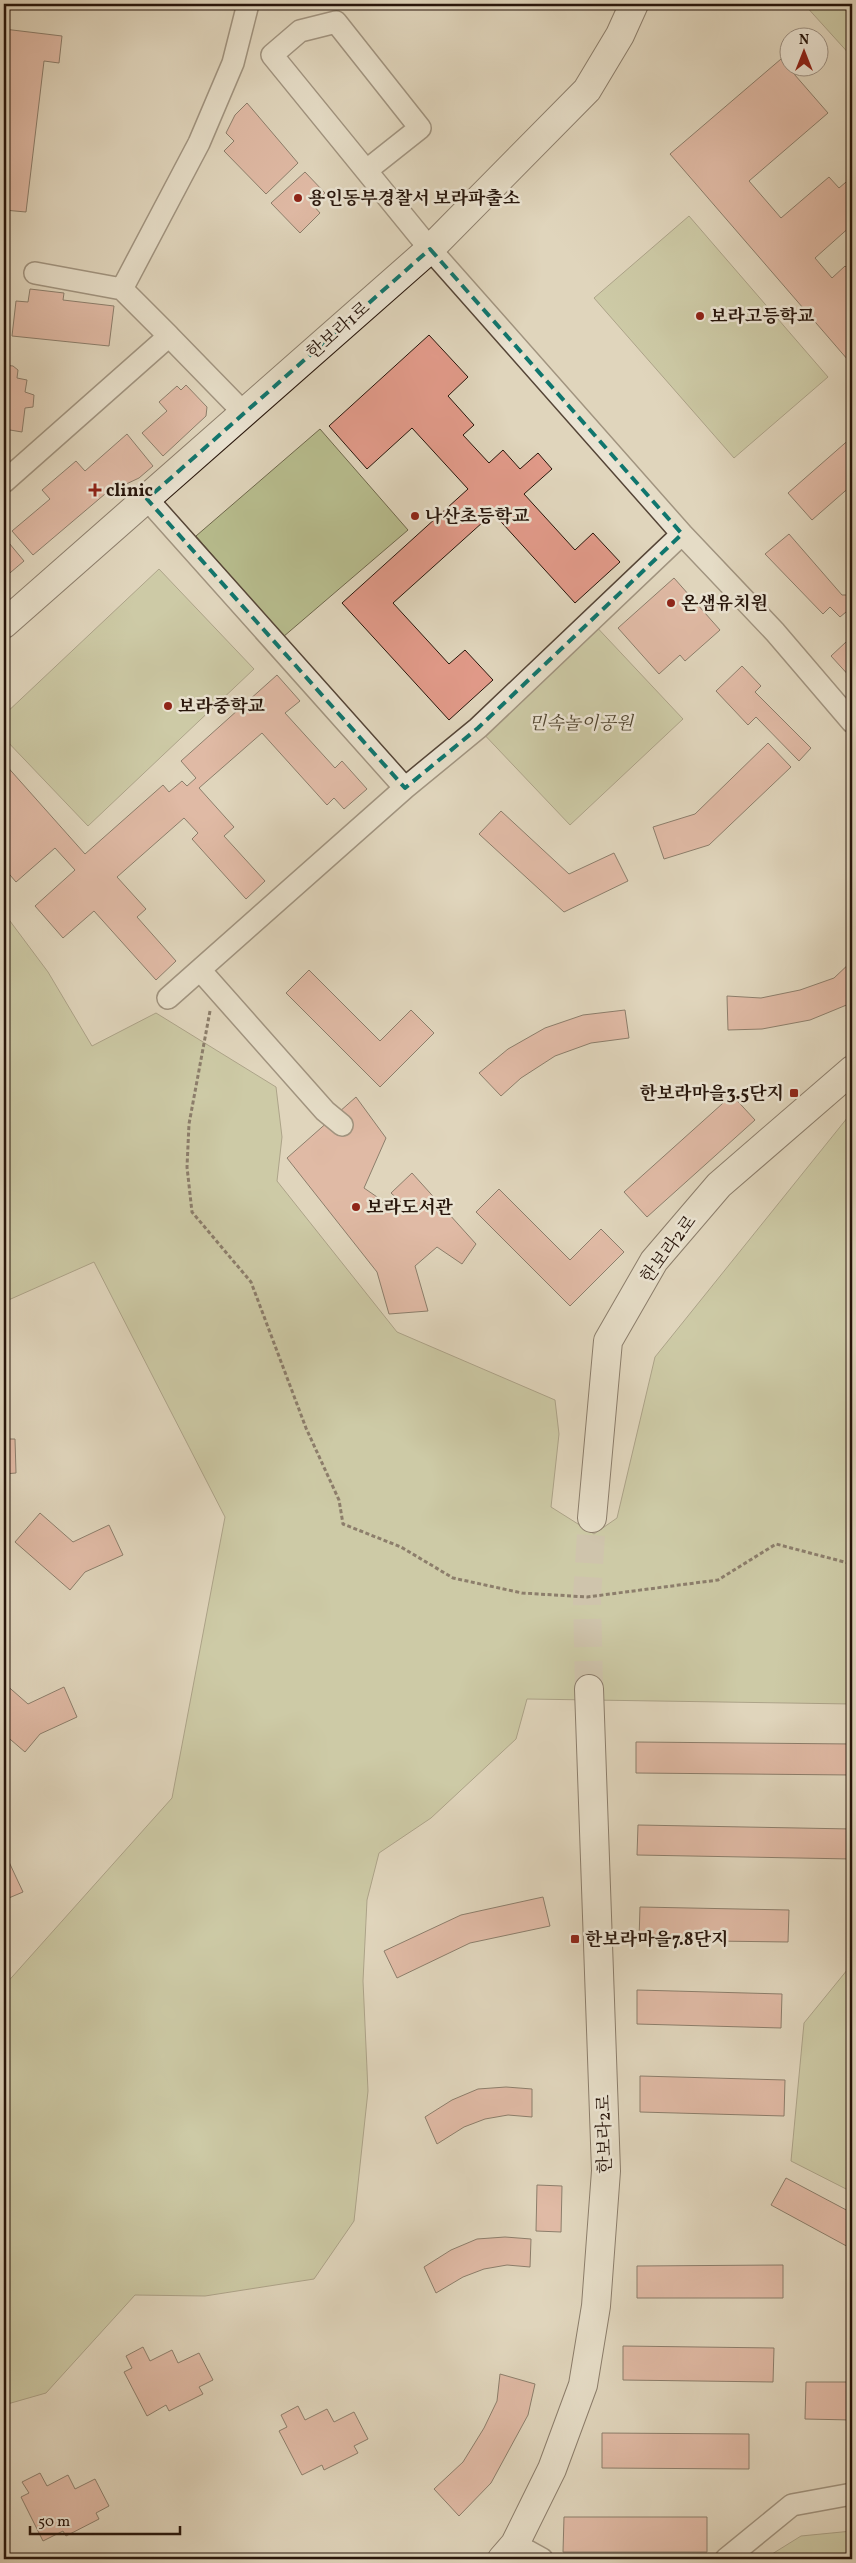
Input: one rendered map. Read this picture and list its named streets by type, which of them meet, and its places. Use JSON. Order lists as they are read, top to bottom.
{
  "streets": {
    "street": ["한보라1로", "한보라2로"]
  },
  "parks": ["민속놀이공원"],
  "places": {
    "other": [
      "용인동부경찰서 보라파출소",
      "보라고등학교",
      "나산초등학교",
      "온샘유치원",
      "보라중학교",
      "보라도서관"
    ],
    "health": ["clinic"],
    "transit": ["한보라마을3.5단지", "한보라마을7.8단지"]
  },
  "scale_bar": "50 m",
  "north": "top"
}
